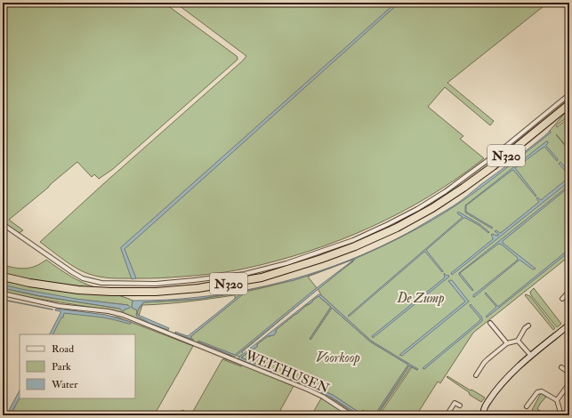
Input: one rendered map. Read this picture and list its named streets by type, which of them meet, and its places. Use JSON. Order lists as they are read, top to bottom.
{
  "streets": {
    "highway": ["N320"],
    "street": ["WEITHUSEN"]
  },
  "parks": ["De Zump", "Voorkoop"],
  "legend": ["Road", "Park", "Water"]
}
